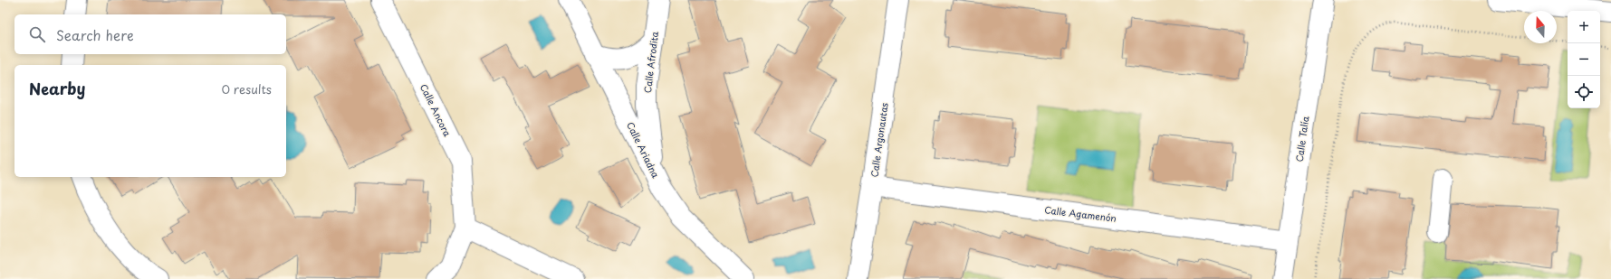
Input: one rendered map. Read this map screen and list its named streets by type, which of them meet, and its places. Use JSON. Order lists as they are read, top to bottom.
{
  "streets": {
    "street": [
      "Calle Afrodita",
      "Calle Ancora",
      "Calle Talía",
      "Calle Argonautas",
      "Calle Ariadna",
      "Calle Agamenón"
    ]
  },
  "crossings": [
    ["Calle Afrodita", "Calle Ariadna"],
    ["Calle Talía", "Calle Agamenón"],
    ["Calle Argonautas", "Calle Agamenón"]
  ],
  "north": "top",
  "page": {
    "map_buttons": ["+", "−"],
    "search": "Search here",
    "heading": ["Nearby", "0 results"]
  }
}
